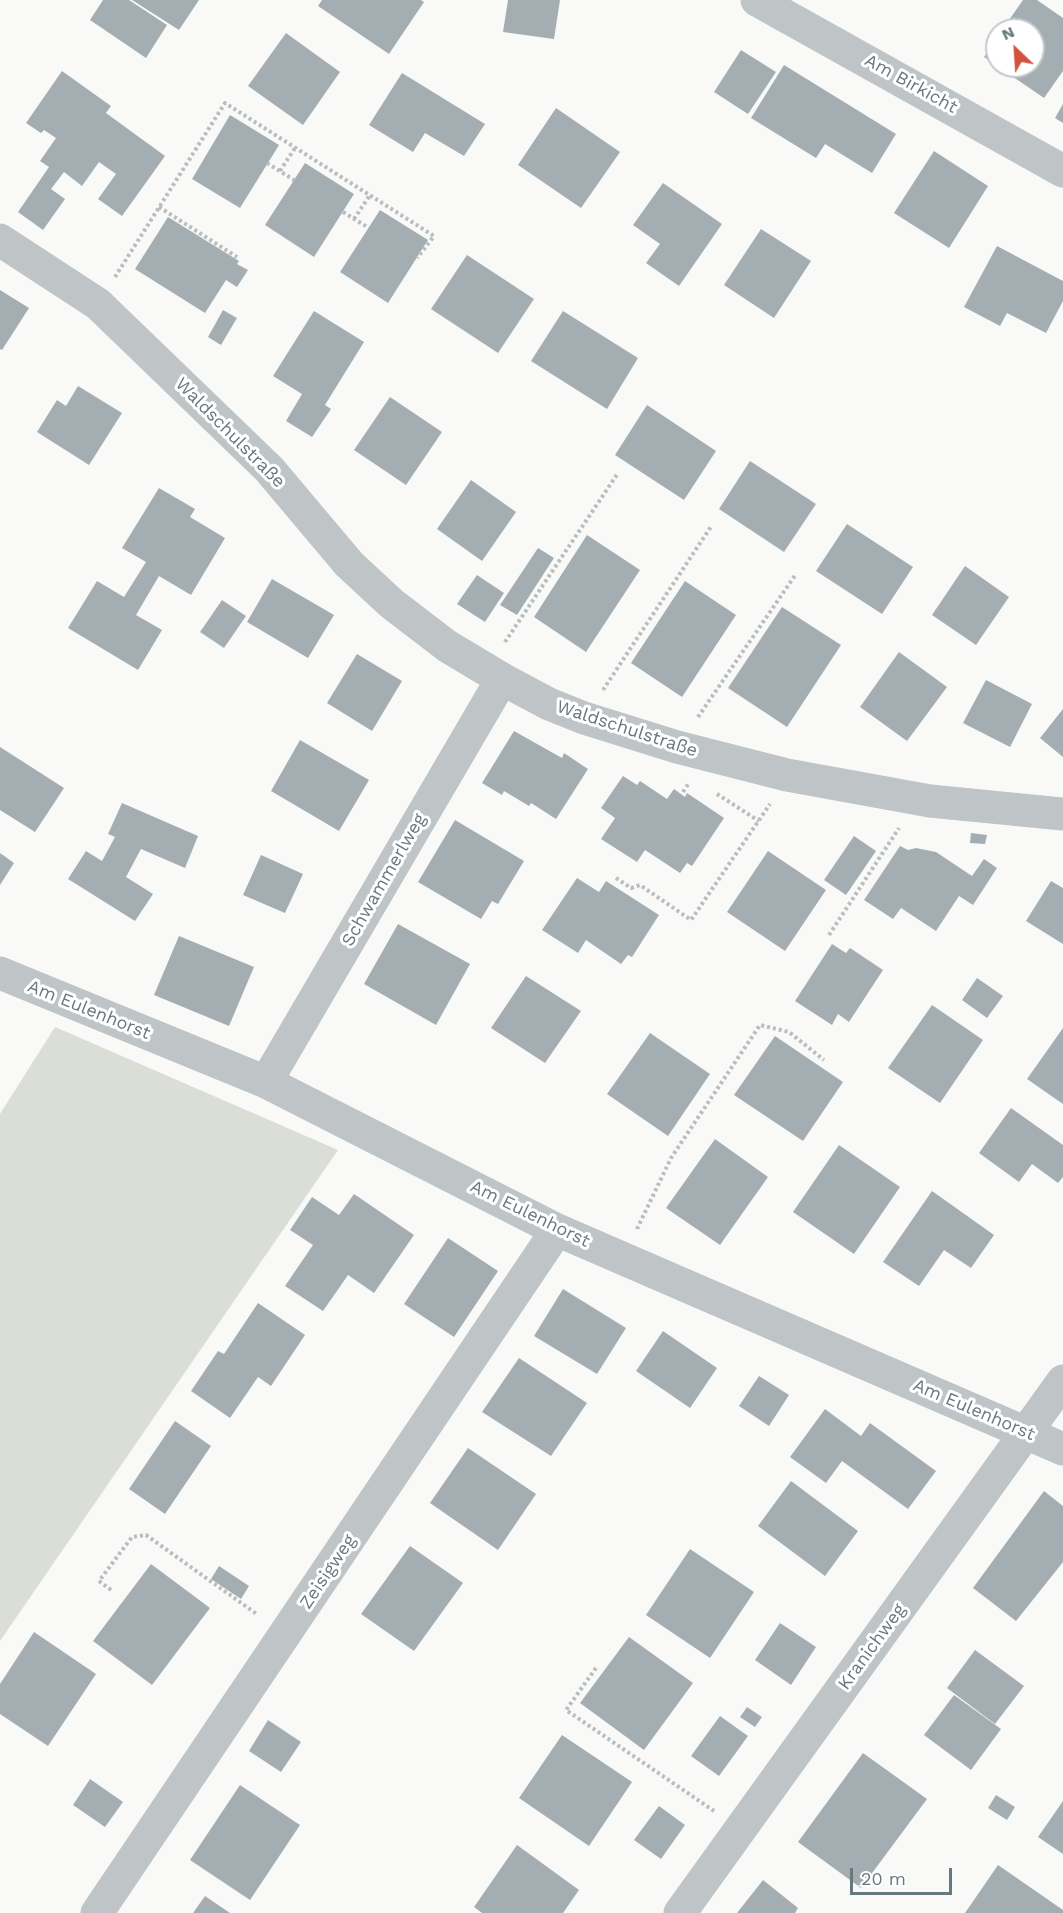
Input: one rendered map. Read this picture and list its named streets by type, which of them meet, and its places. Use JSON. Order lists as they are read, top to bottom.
{
  "streets": {
    "street": [
      "Am Birkicht",
      "Waldschulstraße",
      "Schwammerlweg",
      "Am Eulenhorst",
      "Zeisigweg",
      "Kranichweg"
    ]
  },
  "crossings": [
    ["Waldschulstraße", "Schwammerlweg"],
    ["Schwammerlweg", "Am Eulenhorst"],
    ["Am Eulenhorst", "Zeisigweg"],
    ["Am Eulenhorst", "Kranichweg"]
  ],
  "scale_bar": "20 m",
  "north": "top left"
}
